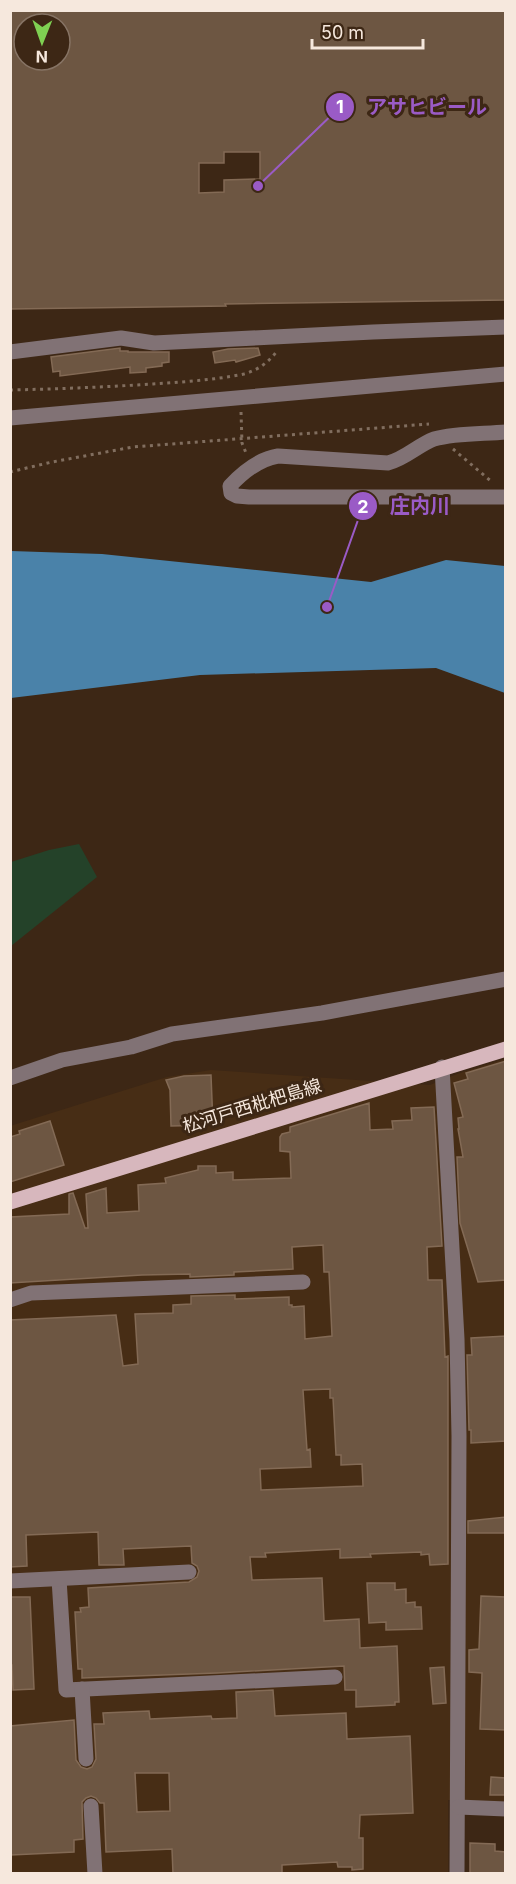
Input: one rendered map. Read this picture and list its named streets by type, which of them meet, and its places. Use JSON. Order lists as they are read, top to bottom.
{
  "streets": {
    "main road": ["松河戸西枇杷島線"]
  },
  "places": ["アサヒビール", "庄内川"],
  "scale_bar": "50 m",
  "north": "bottom"
}
